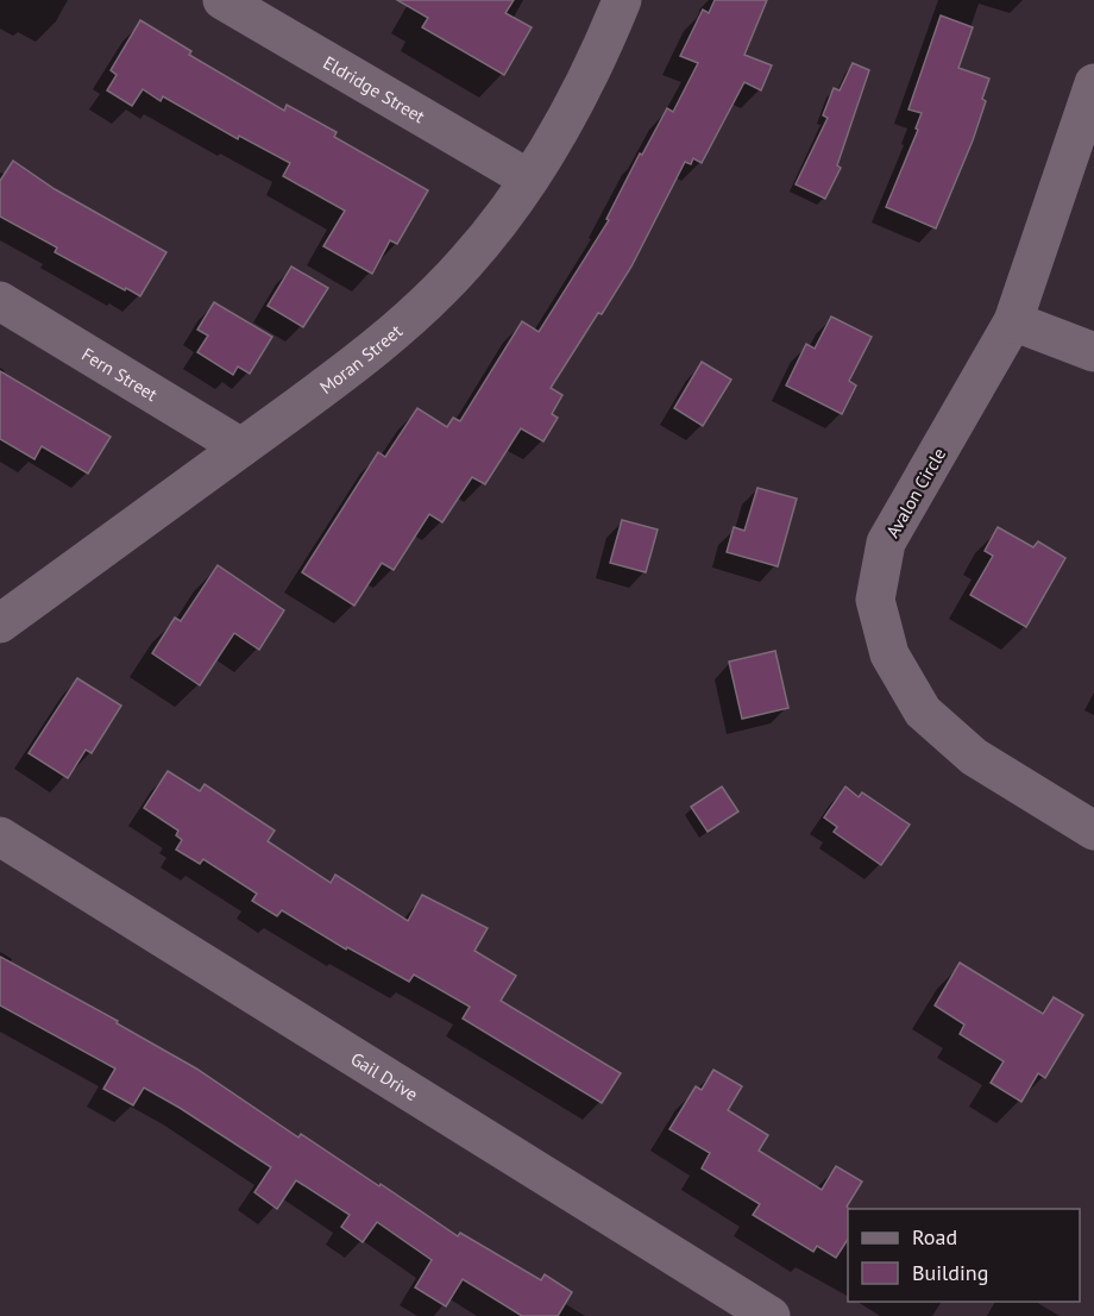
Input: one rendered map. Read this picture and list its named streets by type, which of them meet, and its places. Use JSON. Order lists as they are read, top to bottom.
{
  "streets": {
    "street": [
      "Eldridge Street",
      "Moran Street",
      "Fern Street",
      "Avalon Circle",
      "Gail Drive"
    ]
  },
  "crossings": [
    ["Eldridge Street", "Moran Street"],
    ["Moran Street", "Fern Street"]
  ],
  "legend": ["Road", "Building"]
}
